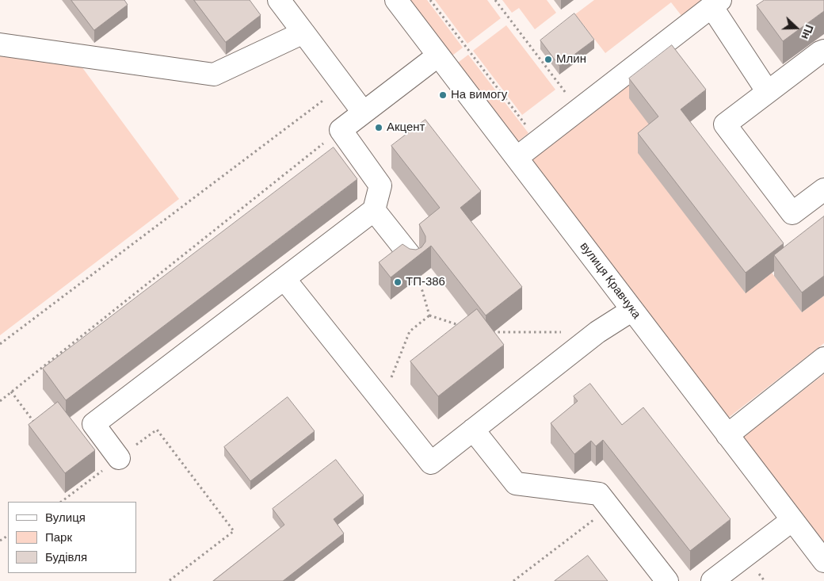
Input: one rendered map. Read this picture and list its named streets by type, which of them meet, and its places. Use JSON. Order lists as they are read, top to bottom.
{
  "streets": {
    "street": ["вулиця Кравчука"]
  },
  "places": [
    "Млин",
    "На вимогу",
    "Акцент",
    "ТП-386"
  ],
  "legend": ["Вулиця", "Парк", "Будівля"],
  "north": "right"
}
